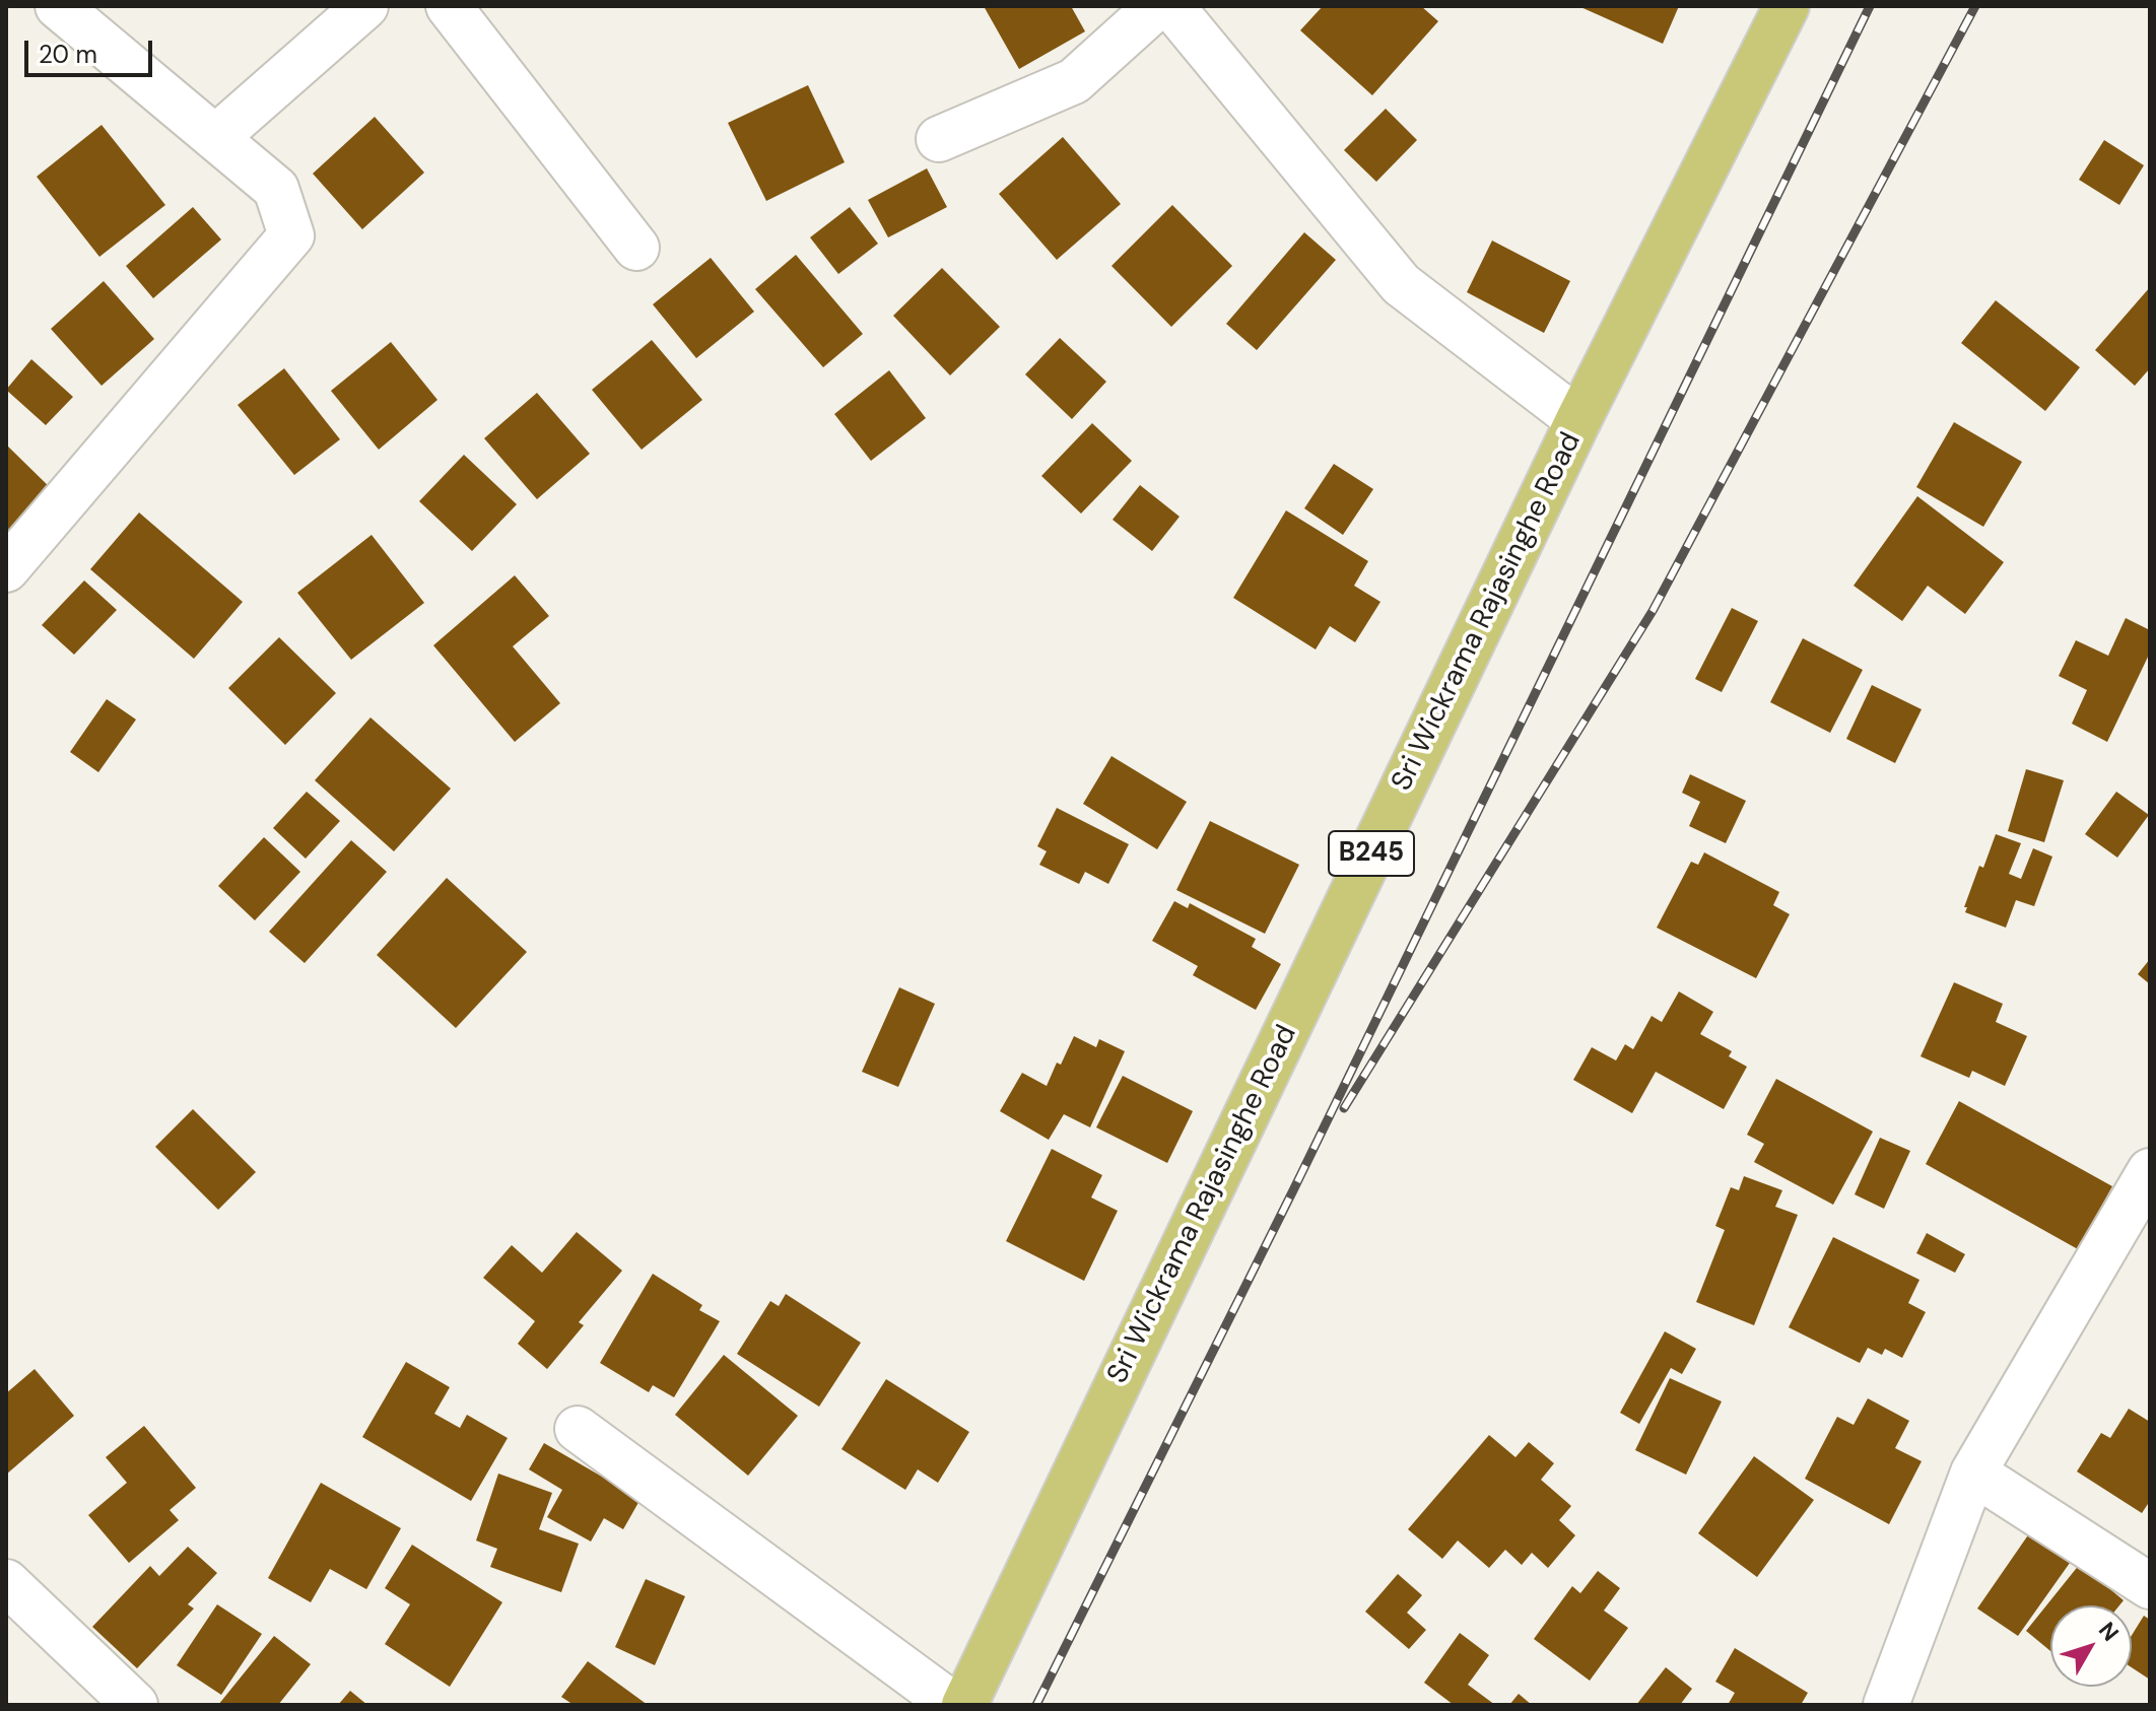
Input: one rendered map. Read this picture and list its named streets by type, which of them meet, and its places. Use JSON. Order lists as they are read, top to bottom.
{
  "streets": {
    "main road": ["Sri Wickrama Rajasinghe Road", "B245"]
  },
  "scale_bar": "20 m",
  "north": "top right"
}
